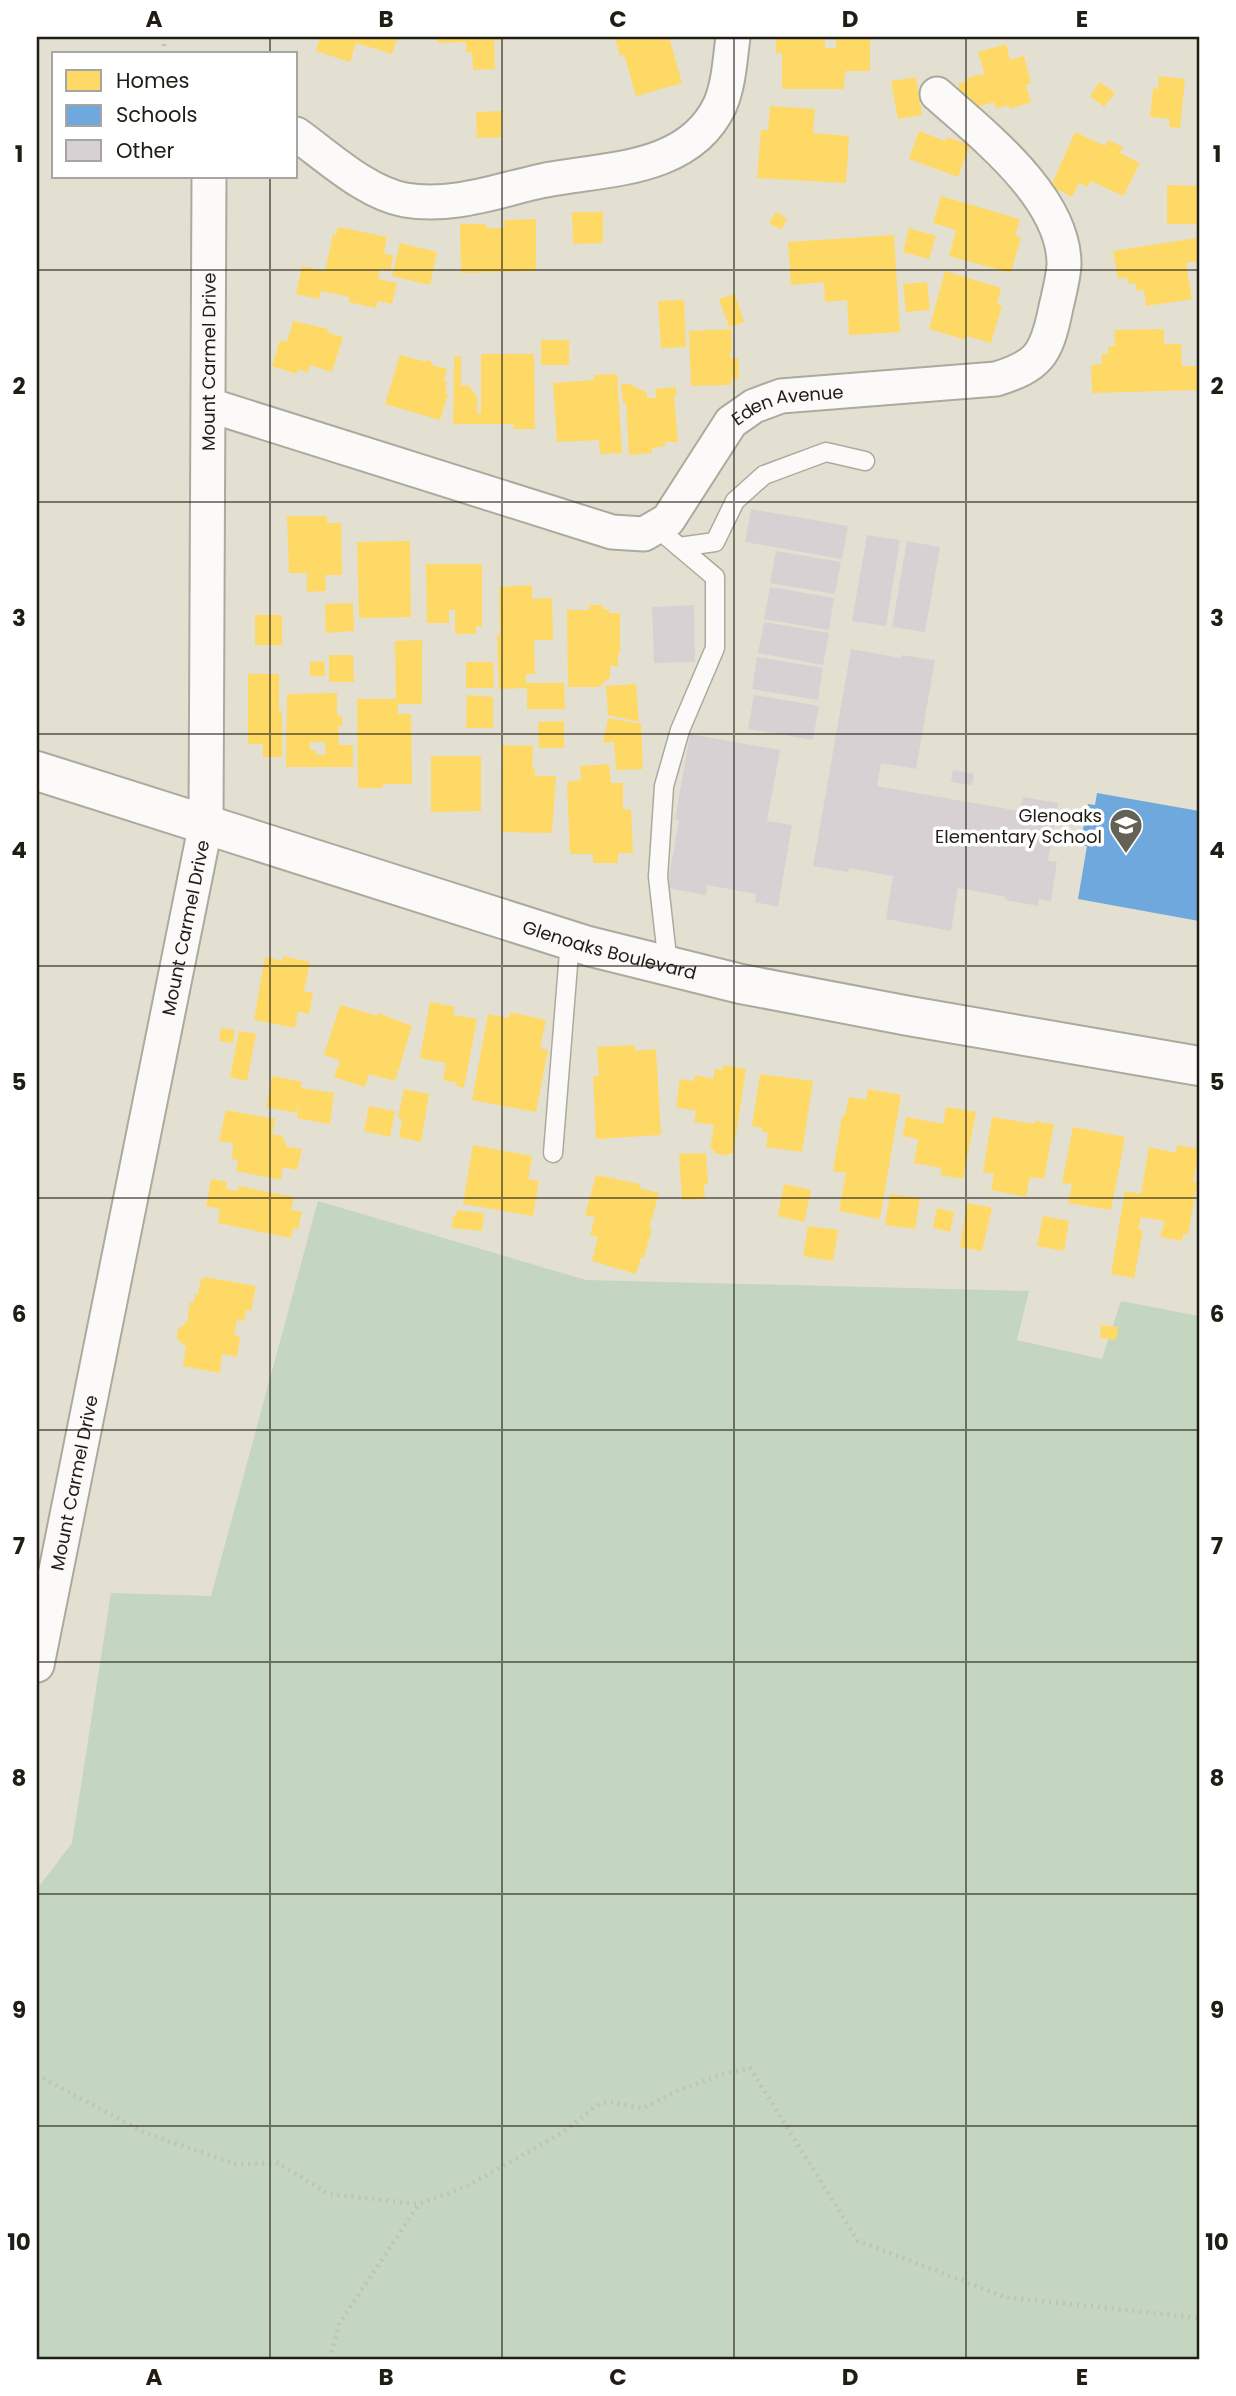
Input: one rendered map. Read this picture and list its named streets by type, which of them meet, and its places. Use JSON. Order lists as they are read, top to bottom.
{
  "streets": {
    "street": ["Mount Carmel Drive", "Eden Avenue", "Glenoaks Boulevard"]
  },
  "crossings": [
    ["Mount Carmel Drive", "Glenoaks Boulevard"]
  ],
  "places": {
    "school or university": ["Glenoaks Elementary School"]
  },
  "legend": ["Homes", "Schools", "Other"],
  "grid": {
    "columns": [
      "A",
      "B",
      "C",
      "D",
      "E"
    ],
    "rows": [
      "1",
      "2",
      "3",
      "4",
      "5",
      "6",
      "7",
      "8",
      "9",
      "10"
    ]
  }
}
